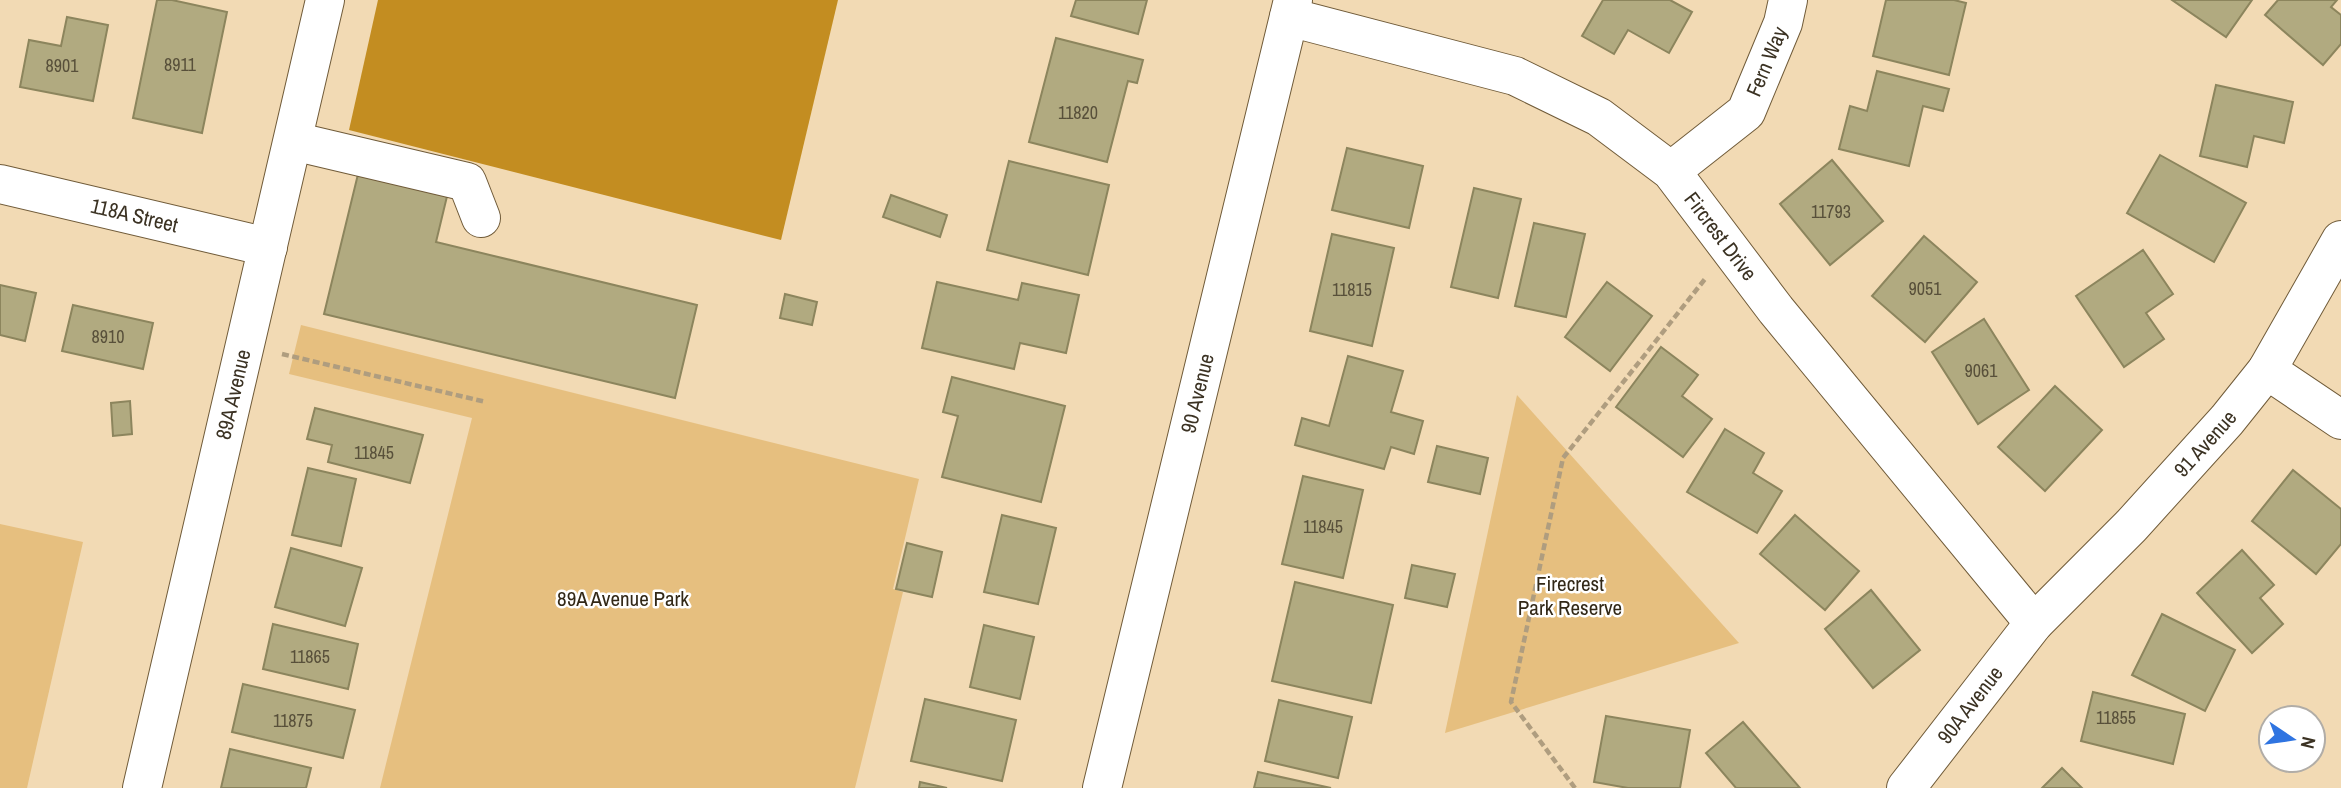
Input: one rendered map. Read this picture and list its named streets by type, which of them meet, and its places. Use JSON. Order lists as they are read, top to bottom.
{
  "streets": {
    "street": [
      "Fern Way",
      "118A Street",
      "Fircrest Drive",
      "89A Avenue",
      "90 Avenue",
      "91 Avenue",
      "90A Avenue"
    ]
  },
  "crossings": [
    ["Fern Way", "Fircrest Drive"],
    ["118A Street", "89A Avenue"],
    ["Fircrest Drive", "90 Avenue"],
    ["Fircrest Drive", "91 Avenue"],
    ["Fircrest Drive", "90A Avenue"],
    ["91 Avenue", "90A Avenue"]
  ],
  "parks": ["Firecrest Park Reserve", "89A Avenue Park"],
  "house_numbers": [
    "8911",
    "8901",
    "11820",
    "11793",
    "9051",
    "11815",
    "8910",
    "9061",
    "11845",
    "11845",
    "11865",
    "11855",
    "11875"
  ],
  "north": "right"
}
